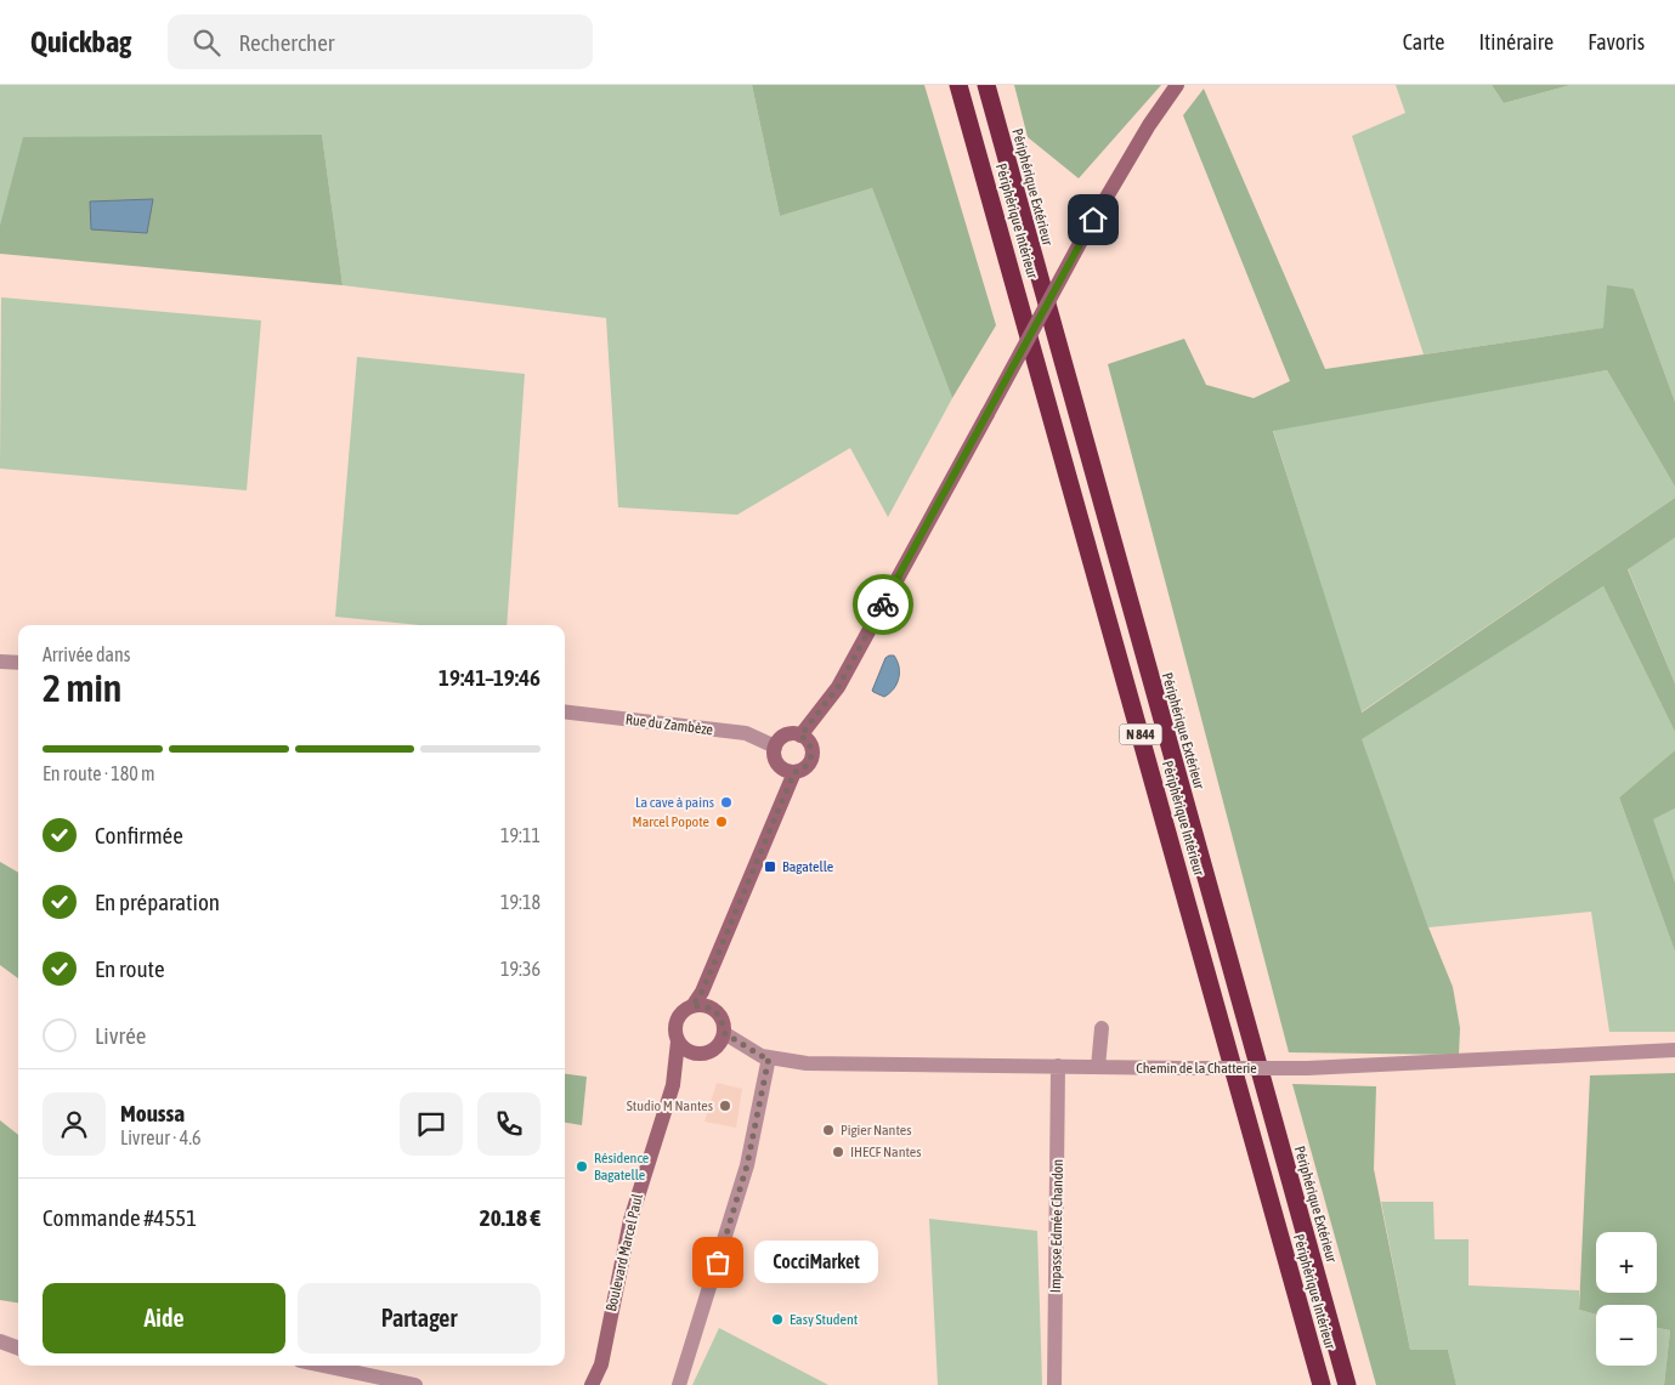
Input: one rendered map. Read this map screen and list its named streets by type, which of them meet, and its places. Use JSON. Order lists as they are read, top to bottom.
{
  "streets": {
    "highway": ["Périphérique Extérieur", "Périphérique Intérieur", "N 844"],
    "street": [
      "Rue du Zambèze",
      "Chemin de la Chatterie",
      "Impasse Edmée Chandon",
      "Boulevard Marcel Paul"
    ]
  },
  "crossings": [
    ["Chemin de la Chatterie", "Impasse Edmée Chandon"],
    ["Chemin de la Chatterie", "Boulevard Marcel Paul"]
  ],
  "places": {
    "other": [
      "La cave à pains",
      "Marcel Popote",
      "Studio M Nantes",
      "Pigier Nantes",
      "IHECF Nantes",
      "Résidence Bagatelle",
      "CocciMarket",
      "Easy Student"
    ],
    "transit": ["Bagatelle"]
  },
  "page": {
    "header": "Quickbag",
    "search": "Rechercher",
    "nav": ["Carte", "Itinéraire", "Favoris"],
    "heading": ["2 min", "Arrivée dans", "19:41–19:46"],
    "panel": [
      "Moussa",
      "Livreur · 4.6",
      "Commande #4551",
      "20.18 €"
    ],
    "bar": "En route · 180 m",
    "list": [
      ["Confirmée", "19:11"],
      ["En préparation", "19:18"],
      ["En route", "19:36"],
      "Livrée"
    ],
    "map_buttons": ["+", "−"],
    "bubble": "CocciMarket",
    "buttons": ["Aide", "Partager"]
  }
}
